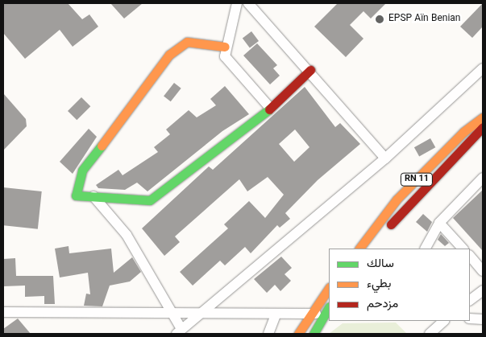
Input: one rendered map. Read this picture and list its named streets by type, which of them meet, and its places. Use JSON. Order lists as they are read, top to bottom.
{
  "streets": {
    "street": ["RN 11"]
  },
  "places": ["EPSP Aïn Benian"],
  "legend": ["سالك", "بطيء", "مزدحم"]
}
